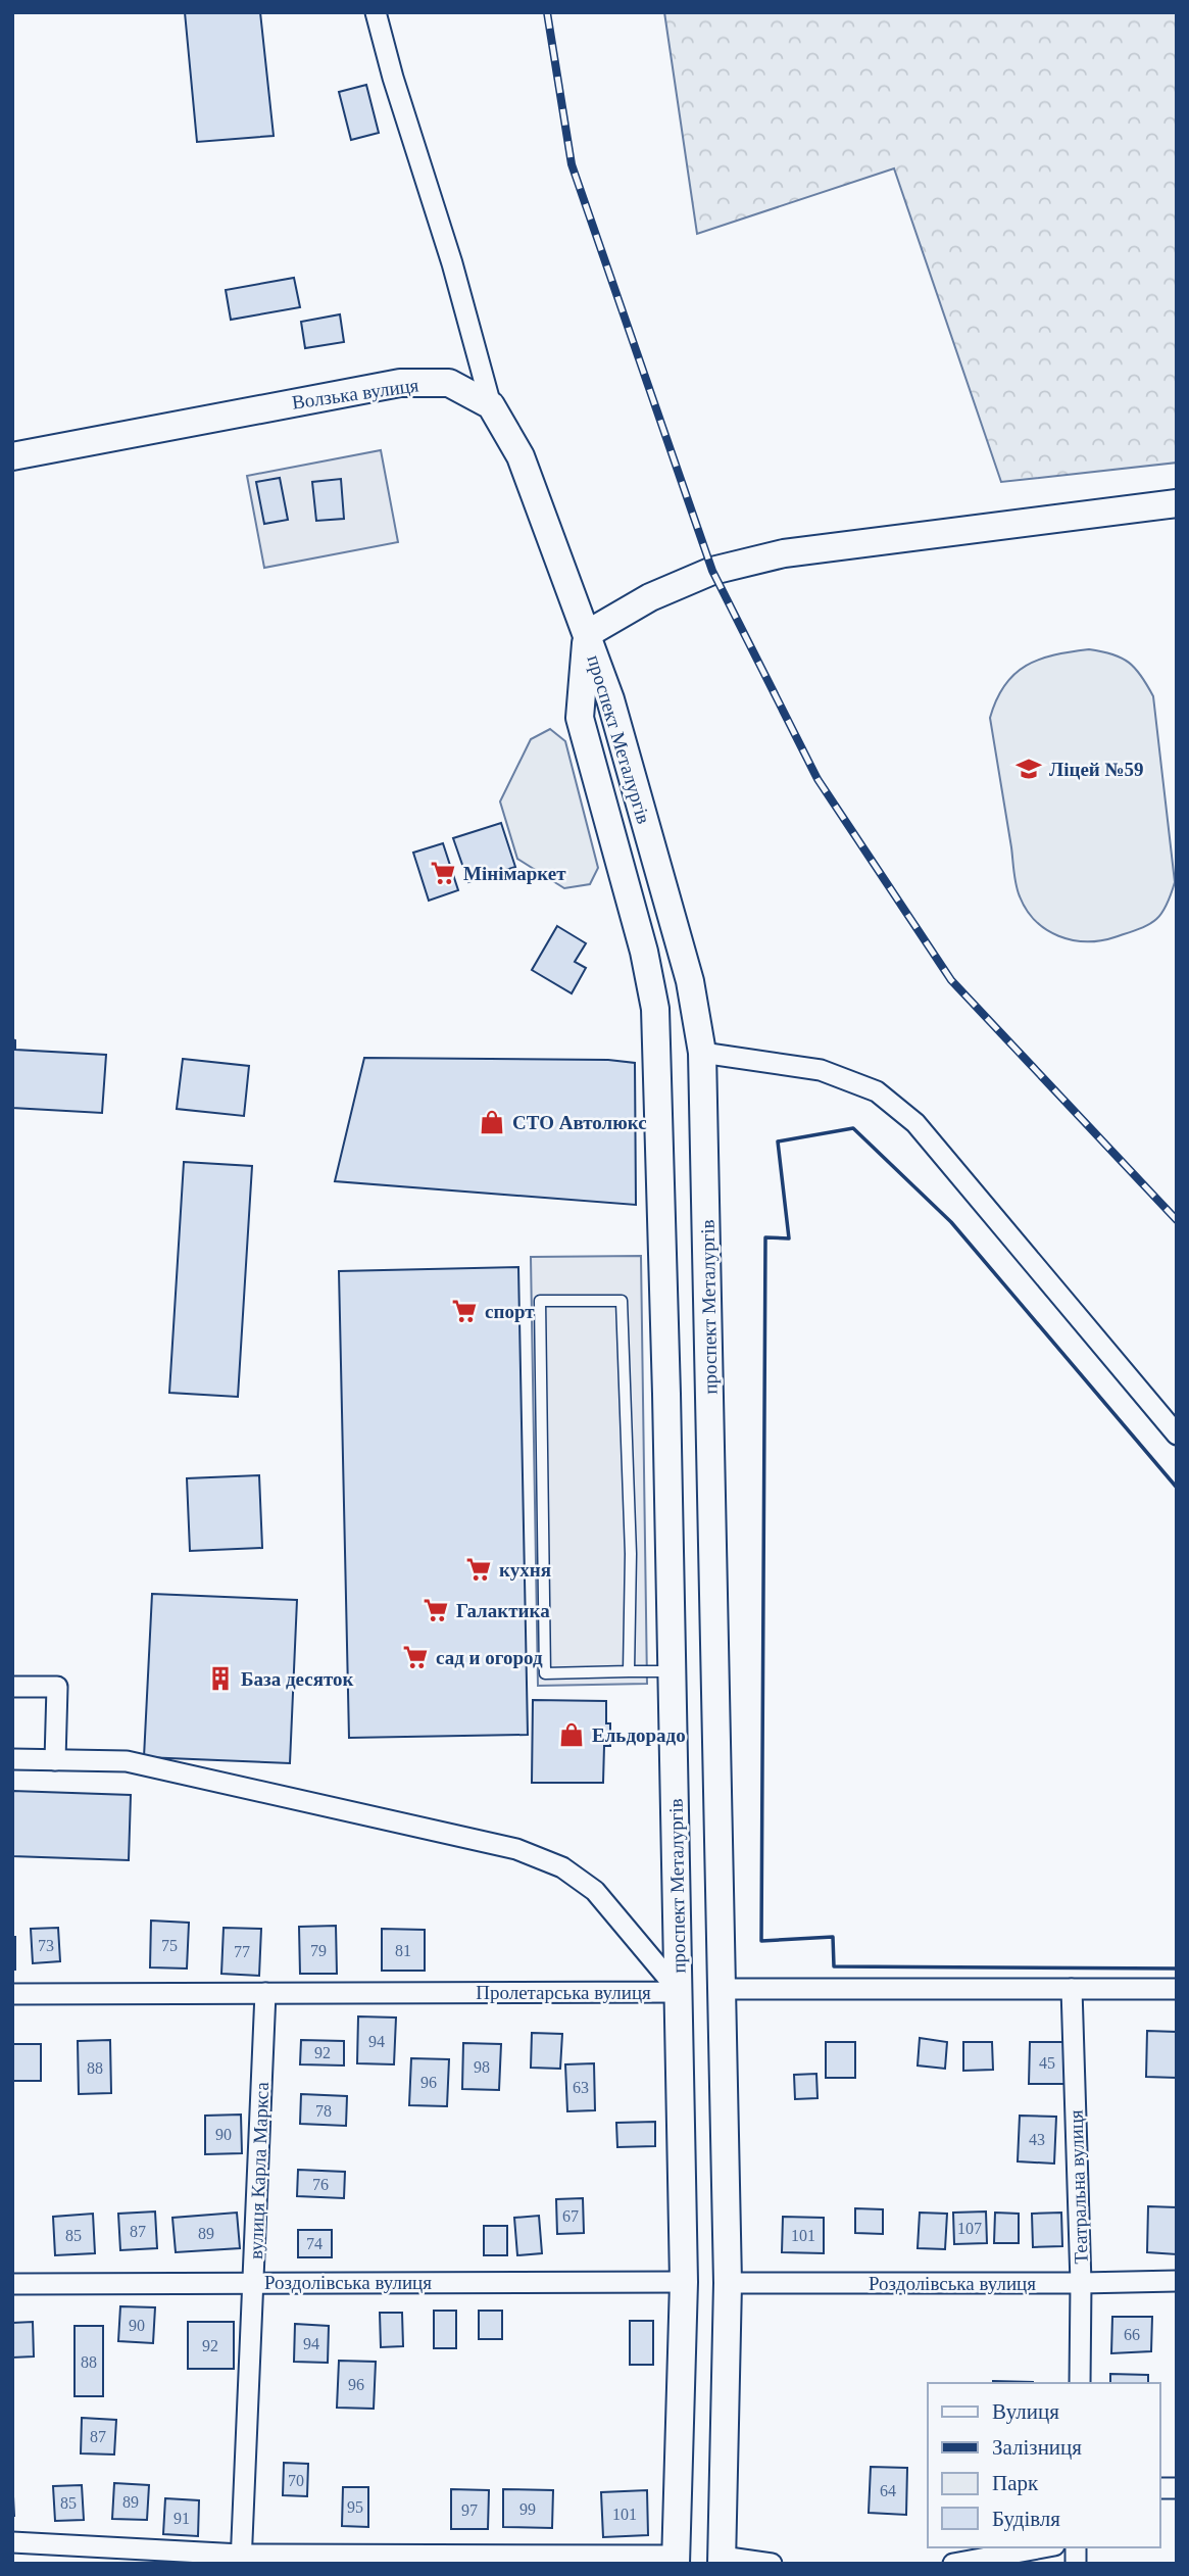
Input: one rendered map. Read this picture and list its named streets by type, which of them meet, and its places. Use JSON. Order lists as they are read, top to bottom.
{
  "streets": {
    "street": [
      "Волзька вулиця",
      "проспект Металургів",
      "Пролетарська вулиця",
      "вулиця Карла Маркса",
      "Театральна вулиця",
      "Роздолівська вулиця"
    ]
  },
  "crossings": [
    ["проспект Металургів", "Пролетарська вулиця"],
    ["проспект Металургів", "Роздолівська вулиця"],
    ["Пролетарська вулиця", "вулиця Карла Маркса"],
    ["вулиця Карла Маркса", "Роздолівська вулиця"],
    ["Театральна вулиця", "Роздолівська вулиця"]
  ],
  "places": {
    "school or university": ["Ліцей №59"],
    "supermarket": [
      "Мінімаркет",
      "спорт",
      "кухня",
      "Галактика",
      "сад и огород"
    ],
    "shop": ["СТО Автолюкс", "Ельдорадо"],
    "building": ["База десяток"]
  },
  "house_numbers": [
    "73",
    "75",
    "79",
    "81",
    "77",
    "94",
    "92",
    "45",
    "98",
    "88",
    "96",
    "63",
    "78",
    "90",
    "43",
    "76",
    "67",
    "107",
    "87",
    "89",
    "85",
    "101",
    "74",
    "90",
    "66",
    "94",
    "92",
    "88",
    "96",
    "87",
    "70",
    "64",
    "89",
    "85",
    "95",
    "99",
    "97",
    "101",
    "91"
  ],
  "legend": [
    "Вулиця",
    "Залізниця",
    "Парк",
    "Будівля"
  ]
}
